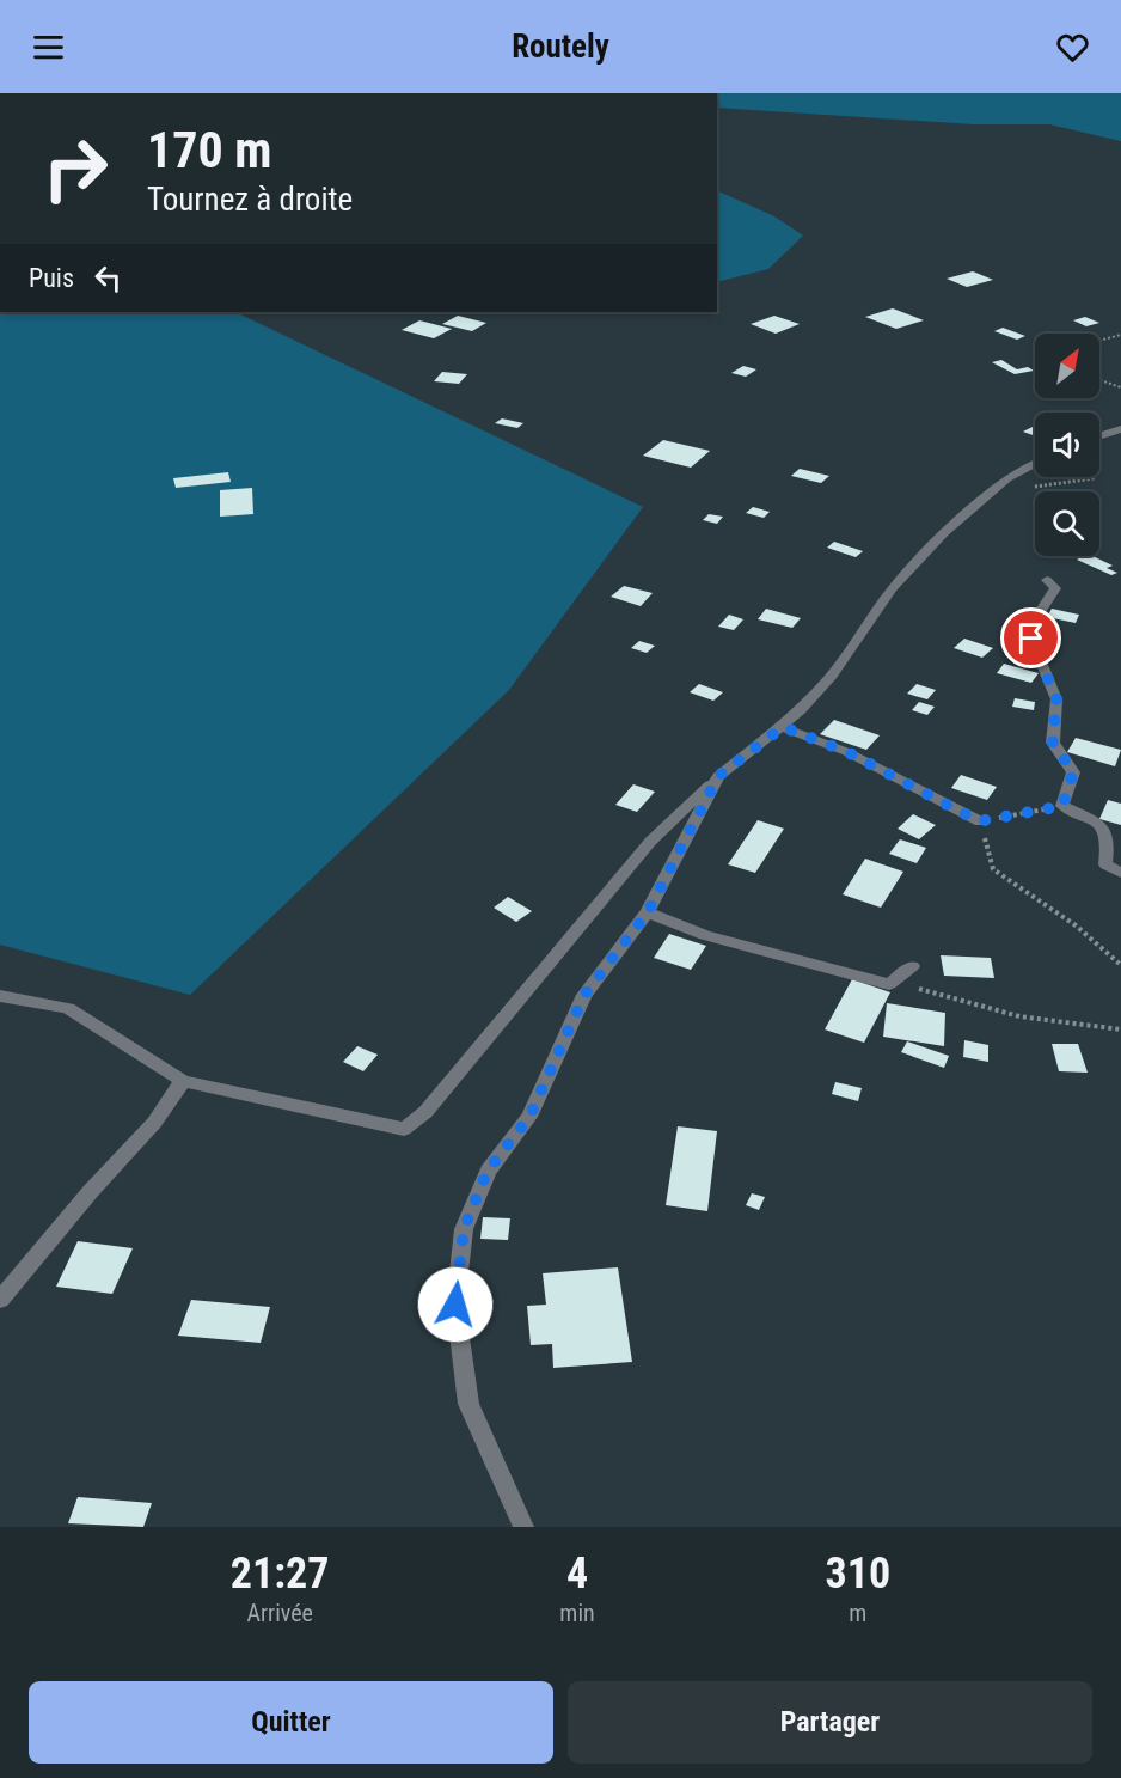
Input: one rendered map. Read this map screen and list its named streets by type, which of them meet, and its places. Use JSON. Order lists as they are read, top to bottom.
{
  "north": "top right",
  "page": {
    "header": "Routely",
    "turn": ["170 m", "Tournez à droite"],
    "then": "Puis",
    "eta": [
      "21:27",
      "Arrivée",
      "4",
      "min",
      "310",
      "m"
    ],
    "buttons": ["Quitter", "Partager"]
  }
}
